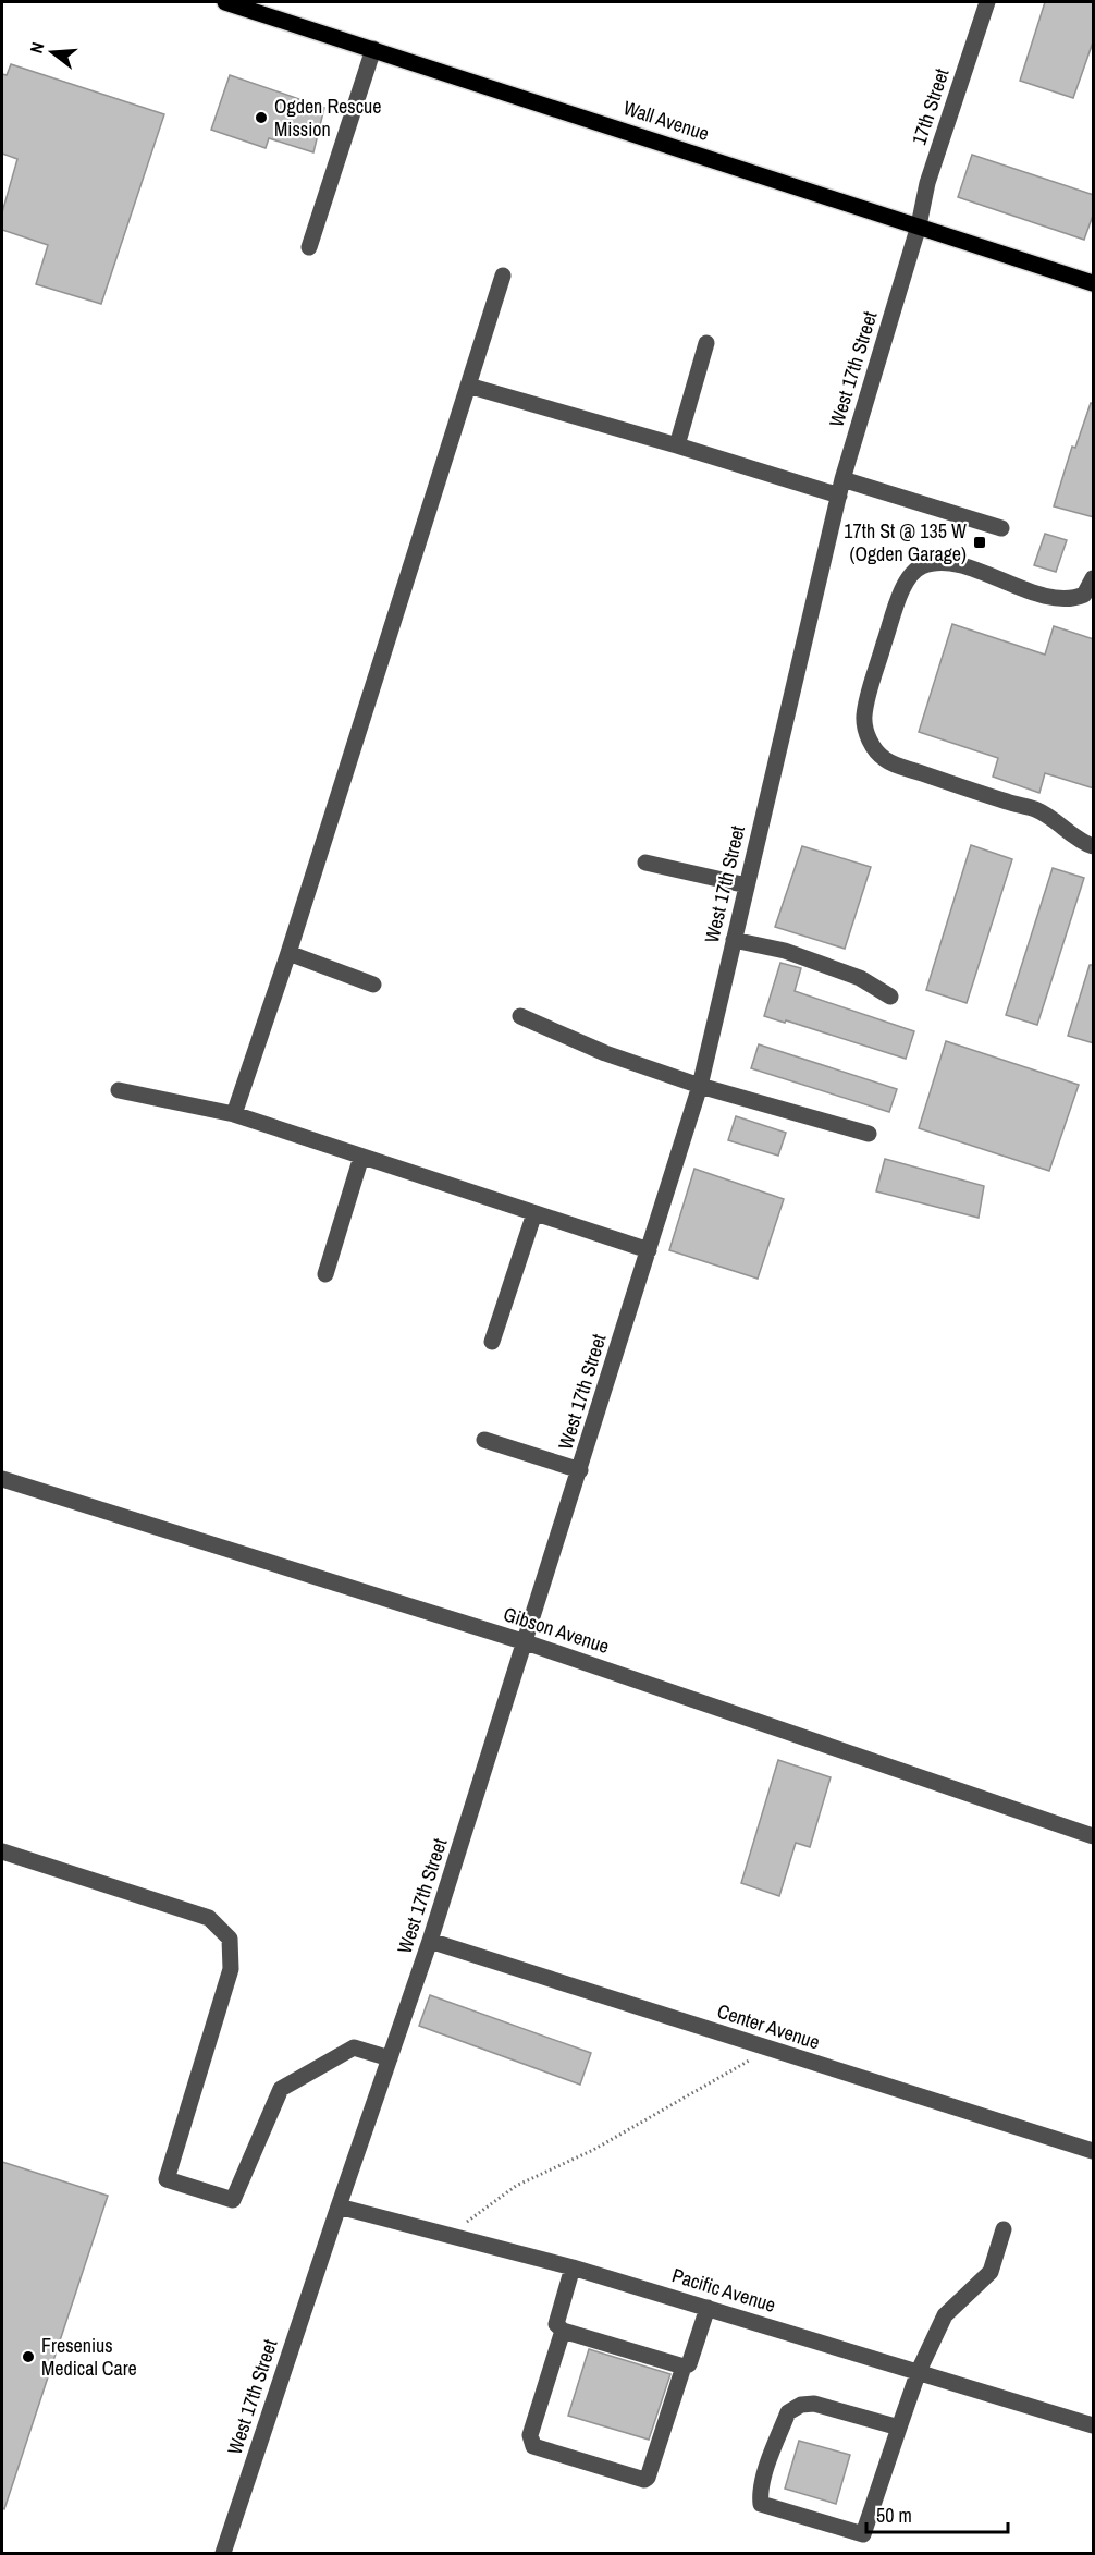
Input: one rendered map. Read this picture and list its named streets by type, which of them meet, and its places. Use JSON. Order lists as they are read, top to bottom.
{
  "streets": {
    "main road": ["Wall Avenue"],
    "street": [
      "17th Street",
      "West 17th Street",
      "Gibson Avenue",
      "Center Avenue",
      "Pacific Avenue"
    ]
  },
  "crossings": [
    ["17th Street", "Wall Avenue"],
    ["17th Street", "West 17th Street"],
    ["Wall Avenue", "West 17th Street"],
    ["West 17th Street", "Gibson Avenue"],
    ["West 17th Street", "Center Avenue"],
    ["West 17th Street", "Pacific Avenue"]
  ],
  "places": {
    "other": ["Ogden Rescue Mission", "Fresenius Medical Care"],
    "transit": ["17th St @ 135 W (Ogden Garage)"]
  },
  "scale_bar": "50 m",
  "north": "left"
}
